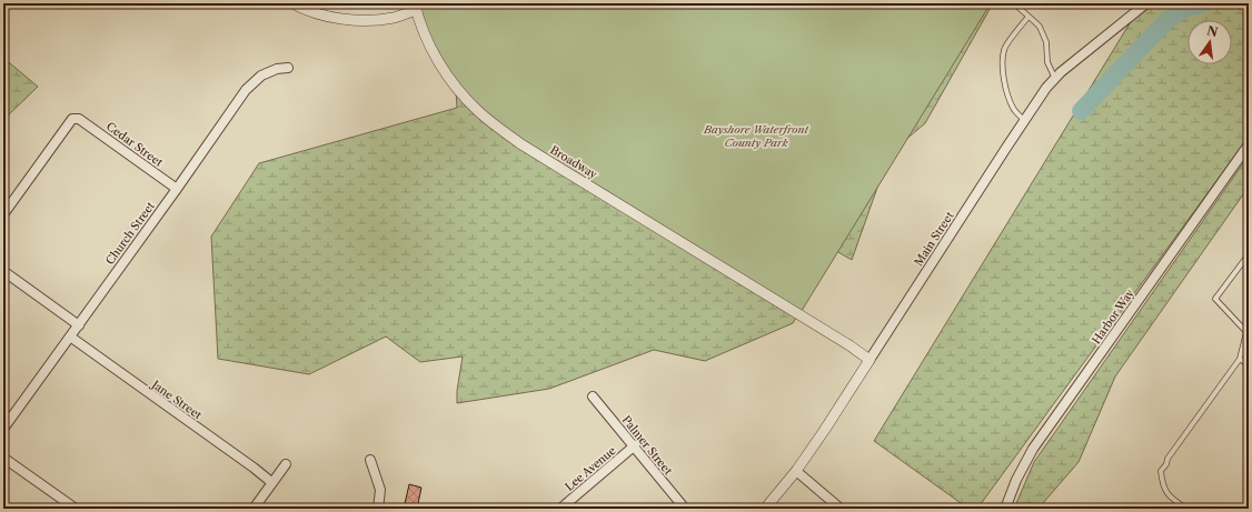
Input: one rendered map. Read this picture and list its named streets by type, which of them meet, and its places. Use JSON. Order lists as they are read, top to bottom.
{
  "streets": {
    "street": [
      "Cedar Street",
      "Broadway",
      "Church Street",
      "Main Street",
      "Harbor Way",
      "Jane Street",
      "Palmer Street",
      "Lee Avenue"
    ]
  },
  "crossings": [
    ["Cedar Street", "Church Street"],
    ["Broadway", "Main Street"],
    ["Church Street", "Jane Street"],
    ["Palmer Street", "Lee Avenue"]
  ],
  "parks": ["Bayshore Waterfront County Park"],
  "north": "top"
}
